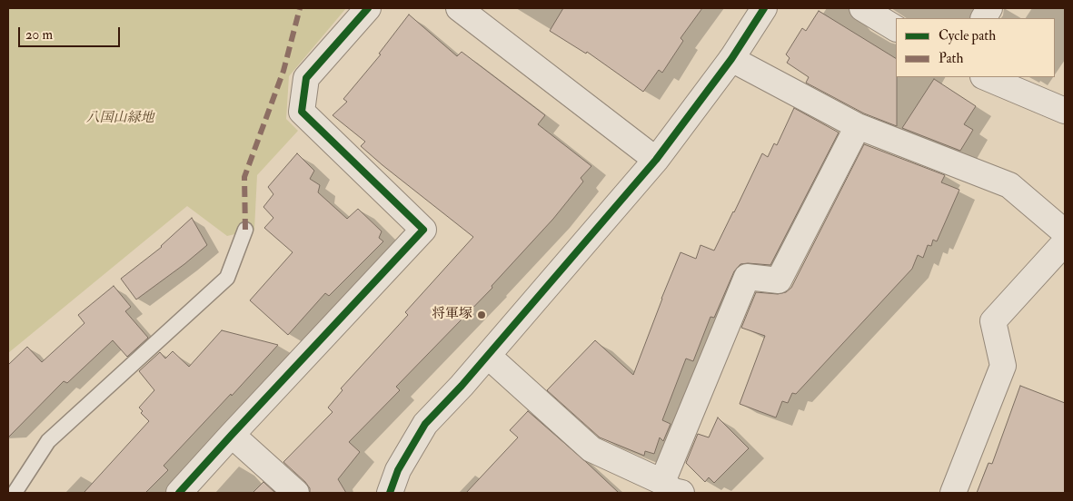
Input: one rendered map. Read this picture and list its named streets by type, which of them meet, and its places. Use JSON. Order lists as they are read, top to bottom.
{
  "parks": ["八国山緑地"],
  "places": ["将軍塚"],
  "legend": ["Cycle path", "Path"],
  "scale_bar": "20 m"
}
